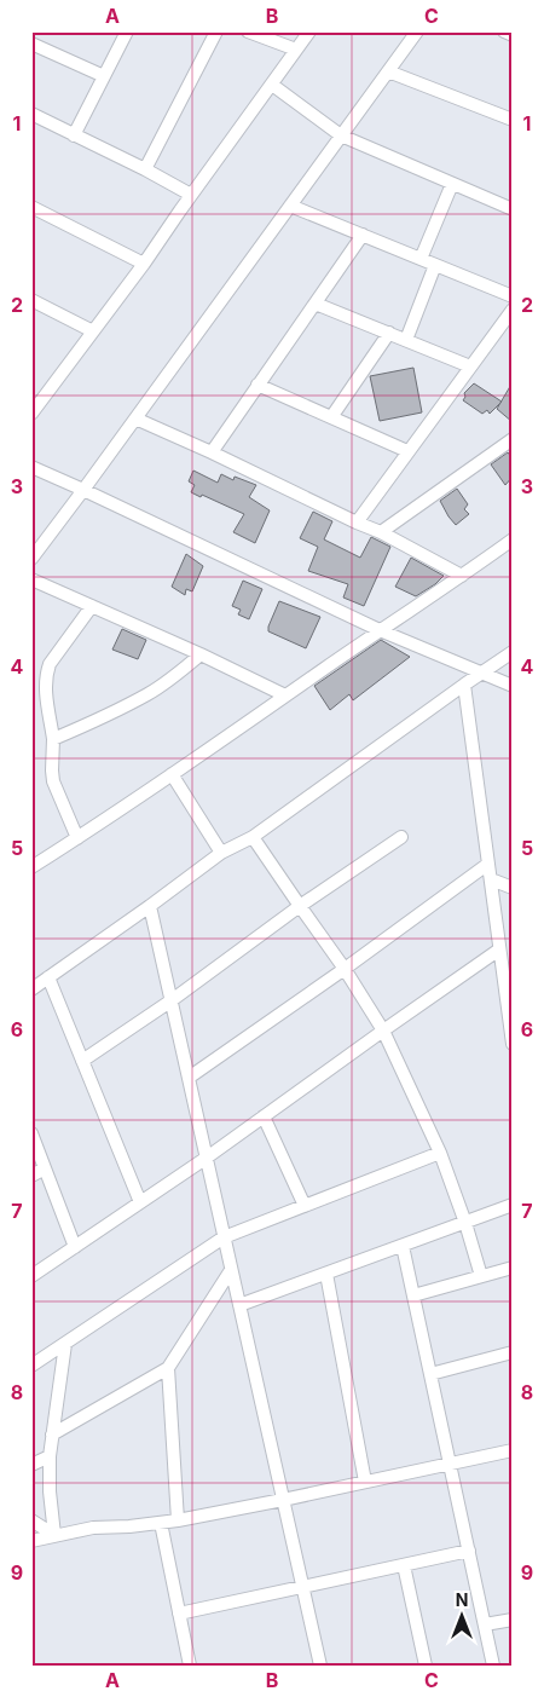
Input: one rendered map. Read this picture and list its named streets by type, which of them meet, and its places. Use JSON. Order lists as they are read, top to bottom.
{
  "north": "top",
  "grid": {
    "columns": ["A", "B", "C"],
    "rows": [
      "1",
      "2",
      "3",
      "4",
      "5",
      "6",
      "7",
      "8",
      "9"
    ]
  }
}
